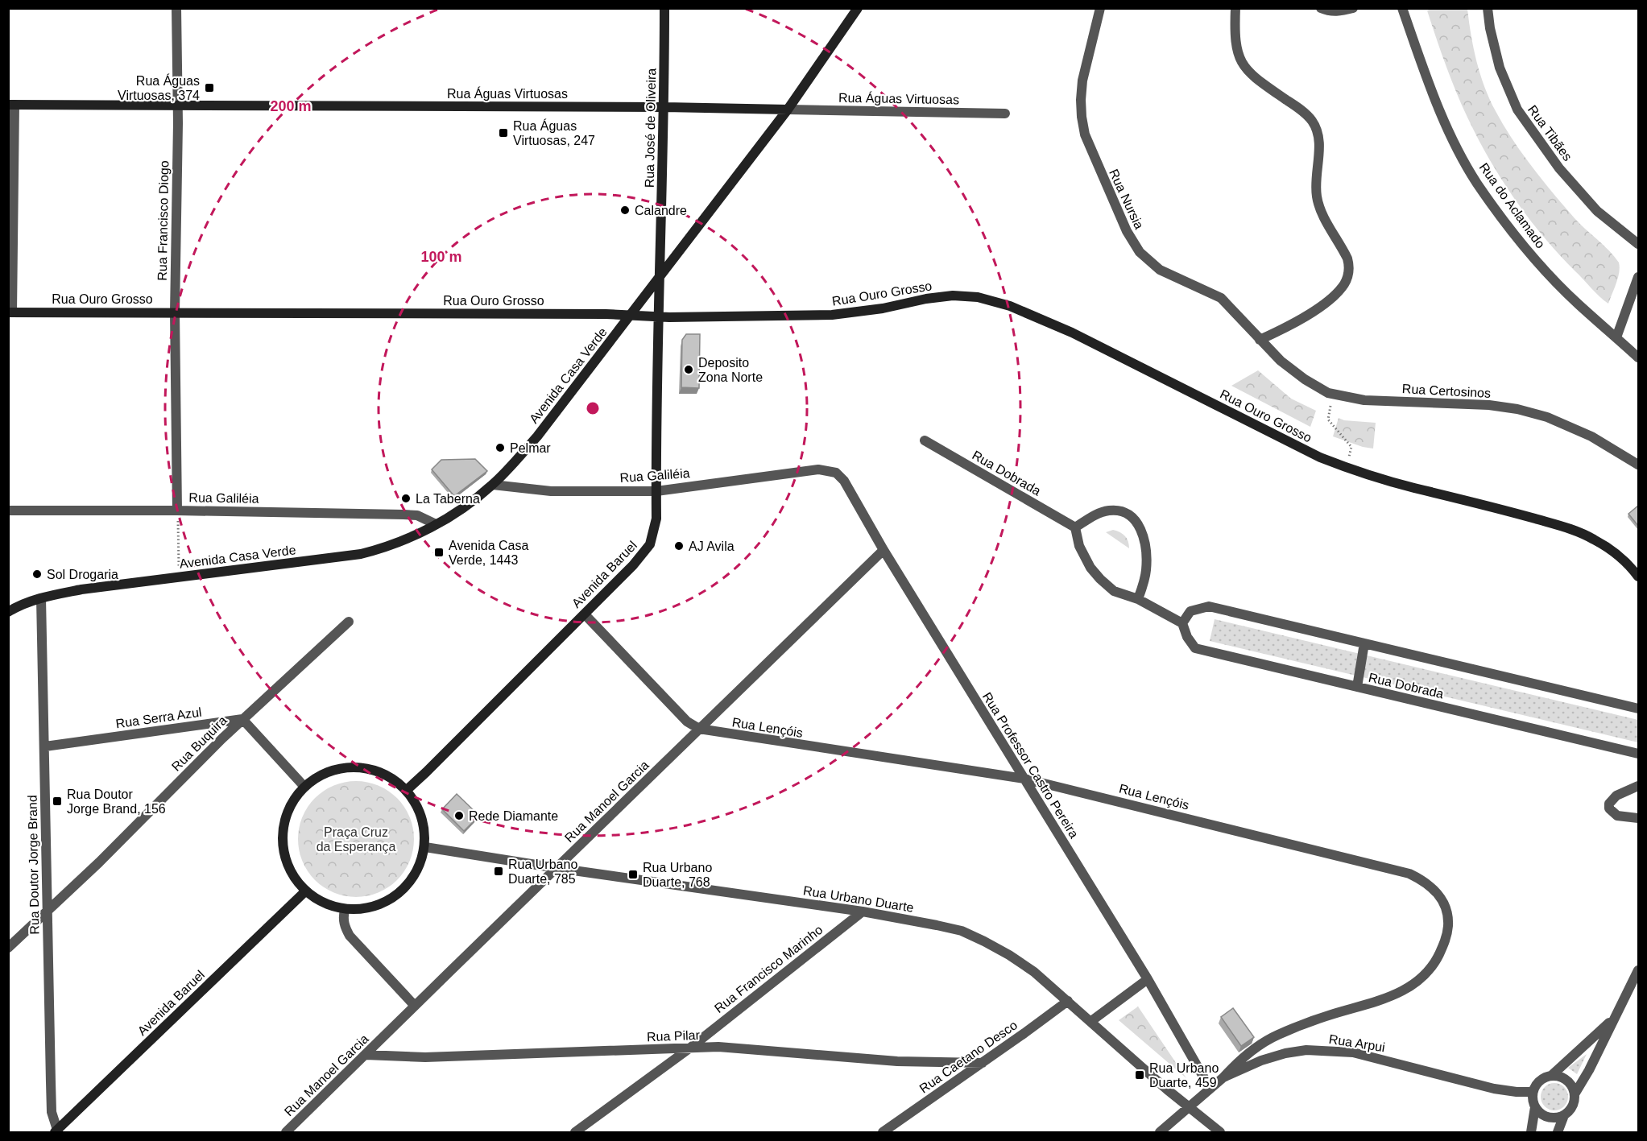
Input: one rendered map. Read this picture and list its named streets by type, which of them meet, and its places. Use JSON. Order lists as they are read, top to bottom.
{
  "streets": {
    "street": [
      "Rua Águas Virtuosas",
      "Rua José de Oliveira",
      "Rua Tibães",
      "Rua Nursia",
      "Rua do Aclamado",
      "Rua Francisco Diogo",
      "Rua Ouro Grosso",
      "Avenida Casa Verde",
      "Rua Certosinos",
      "Rua Dobrada",
      "Rua Galiléia",
      "Avenida Baruel",
      "Rua Serra Azul",
      "Rua Lençóis",
      "Rua Buquira",
      "Rua Professor Castro Pereira",
      "Rua Manoel Garcia",
      "Rua Doutor Jorge Brand",
      "Rua Urbano Duarte",
      "Rua Francisco Marinho",
      "Rua Pilar",
      "Rua Arpui",
      "Rua Caetano Desco"
    ]
  },
  "crossings": [
    ["Rua Águas Virtuosas", "Rua José de Oliveira"],
    ["Rua Águas Virtuosas", "Rua Francisco Diogo"],
    ["Rua Águas Virtuosas", "Avenida Casa Verde"],
    ["Rua José de Oliveira", "Avenida Casa Verde"],
    ["Rua José de Oliveira", "Avenida Baruel"],
    ["Rua Nursia", "Rua Certosinos"],
    ["Rua Francisco Diogo", "Rua Ouro Grosso"],
    ["Rua Francisco Diogo", "Rua Galiléia"],
    ["Rua Ouro Grosso", "Avenida Casa Verde"],
    ["Rua Ouro Grosso", "Avenida Baruel"],
    ["Avenida Casa Verde", "Rua Galiléia"],
    ["Avenida Casa Verde", "Avenida Baruel"],
    ["Avenida Casa Verde", "Rua Doutor Jorge Brand"],
    ["Rua Galiléia", "Avenida Baruel"],
    ["Rua Galiléia", "Rua Professor Castro Pereira"],
    ["Avenida Baruel", "Rua Lençóis"],
    ["Avenida Baruel", "Rua Doutor Jorge Brand"],
    ["Avenida Baruel", "Rua Urbano Duarte"],
    ["Rua Serra Azul", "Rua Buquira"],
    ["Rua Serra Azul", "Rua Doutor Jorge Brand"],
    ["Rua Lençóis", "Rua Professor Castro Pereira"],
    ["Rua Lençóis", "Rua Manoel Garcia"],
    ["Rua Lençóis", "Rua Arpui"],
    ["Rua Buquira", "Rua Doutor Jorge Brand"],
    ["Rua Professor Castro Pereira", "Rua Manoel Garcia"],
    ["Rua Professor Castro Pereira", "Rua Arpui"],
    ["Rua Manoel Garcia", "Rua Urbano Duarte"],
    ["Rua Manoel Garcia", "Rua Pilar"],
    ["Rua Urbano Duarte", "Rua Francisco Marinho"],
    ["Rua Urbano Duarte", "Rua Arpui"],
    ["Rua Urbano Duarte", "Rua Caetano Desco"],
    ["Rua Francisco Marinho", "Rua Pilar"],
    ["Rua Pilar", "Rua Caetano Desco"]
  ],
  "parks": ["Praça Cruz da Esperança"],
  "places": {
    "transit": [
      "Rua Águas Virtuosas, 374",
      "Rua Águas Virtuosas, 247",
      "Avenida Casa Verde, 1443",
      "Rua Doutor Jorge Brand, 156",
      "Rua Urbano Duarte, 785",
      "Rua Urbano Duarte, 768",
      "Rua Urbano Duarte, 459"
    ],
    "other": [
      "Calandre",
      "Deposito Zona Norte",
      "Pelmar",
      "La Taberna",
      "AJ Avila",
      "Sol Drogaria",
      "Rede Diamante"
    ]
  },
  "rings": ["200 m", "100 m"]
}
